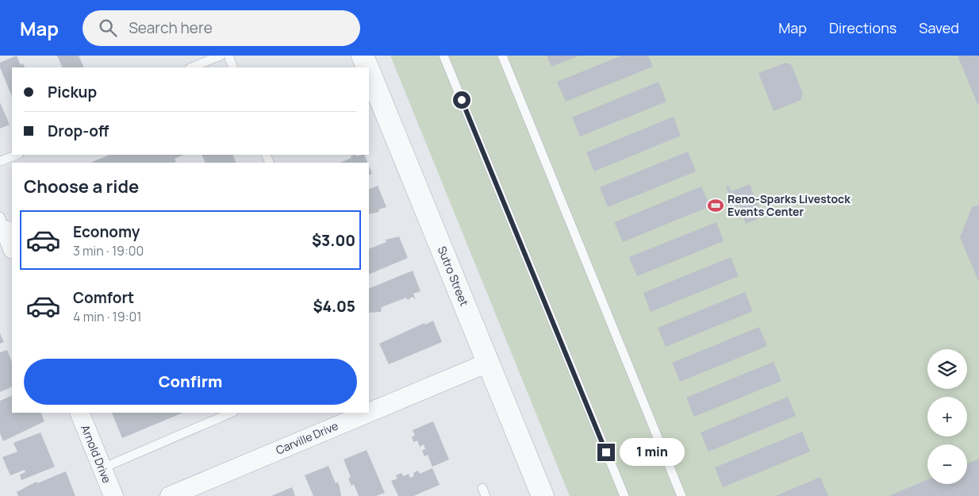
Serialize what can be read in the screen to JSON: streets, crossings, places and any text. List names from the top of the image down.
{
  "streets": {
    "street": ["Sutro Street", "Carville Drive", "Arnold Drive"]
  },
  "crossings": [
    ["Sutro Street", "Carville Drive"]
  ],
  "places": {
    "sports": ["Reno-Sparks Livestock Events Center"]
  },
  "page": {
    "header": "Map",
    "search": "Search here",
    "nav": ["Map", "Directions", "Saved"],
    "banner": ["Pickup", "Drop-off"],
    "heading": "Choose a ride",
    "list": [
      {
        "name": "Economy",
        "note": "3 min · 19:00",
        "value": "$3.00"
      },
      {
        "name": "Comfort",
        "note": "4 min · 19:01",
        "value": "$4.05"
      }
    ],
    "map_buttons": ["+", "−"],
    "buttons": "Confirm",
    "bubble": "1 min"
  }
}
